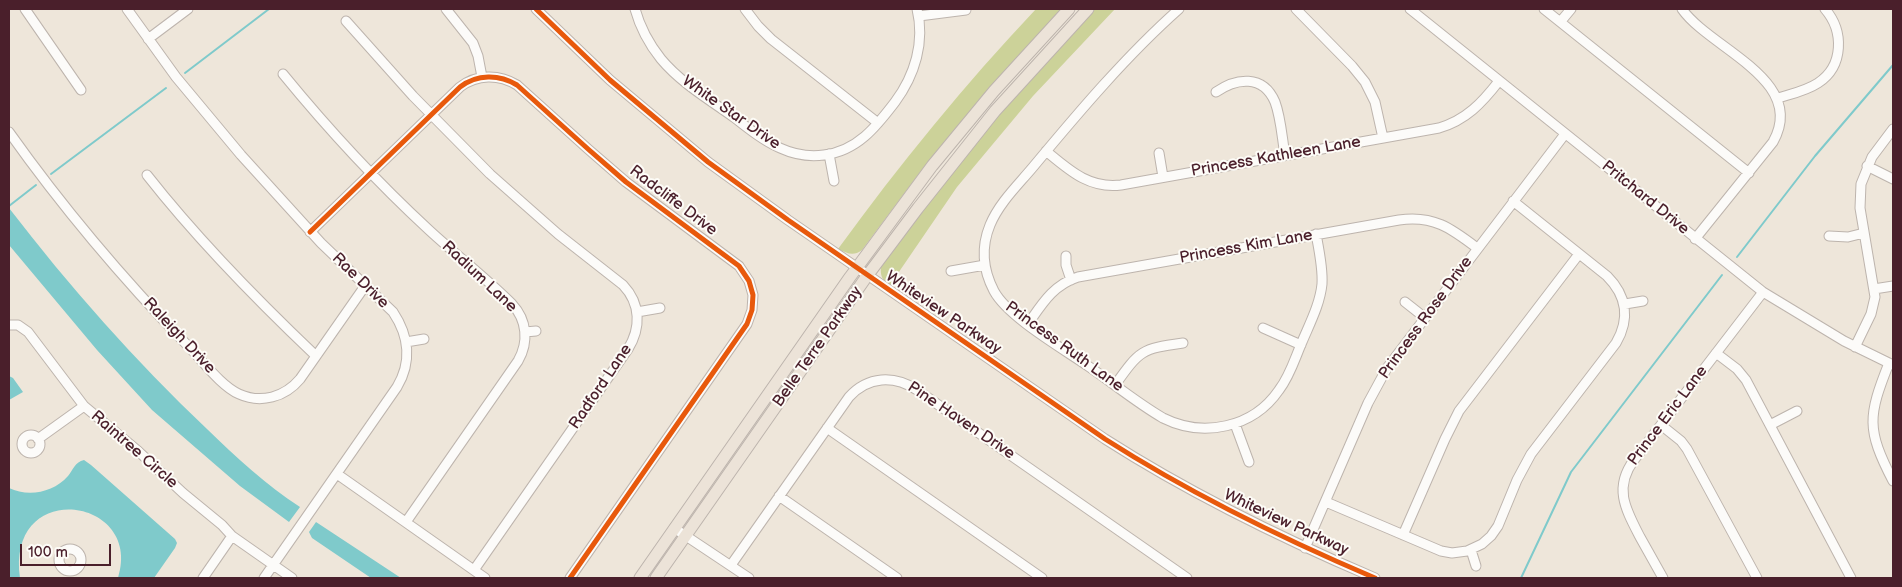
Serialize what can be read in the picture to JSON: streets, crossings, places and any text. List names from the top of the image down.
{
  "streets": {
    "main road": ["Belle Terre Parkway"],
    "street": [
      "White Star Drive",
      "Princess Kathleen Lane",
      "Pritchard Drive",
      "Radcliffe Drive",
      "Princess Kim Lane",
      "Radium Lane",
      "Rae Drive",
      "Whiteview Parkway",
      "Princess Rose Drive",
      "Raleigh Drive",
      "Princess Ruth Lane",
      "Radford Lane",
      "Prince Eric Lane",
      "Pine Haven Drive",
      "Raintree Circle"
    ]
  },
  "crossings": [
    ["Princess Kathleen Lane", "Pritchard Drive"],
    ["Princess Kathleen Lane", "Princess Ruth Lane"],
    ["Pritchard Drive", "Princess Rose Drive"],
    ["Pritchard Drive", "Prince Eric Lane"],
    ["Princess Kim Lane", "Princess Rose Drive"],
    ["Princess Kim Lane", "Princess Ruth Lane"],
    ["Rae Drive", "Raleigh Drive"],
    ["Rae Drive", "Raintree Circle"],
    ["Whiteview Parkway", "Princess Rose Drive"],
    ["Whiteview Parkway", "Belle Terre Parkway"]
  ],
  "scale_bar": "100 m"
}
